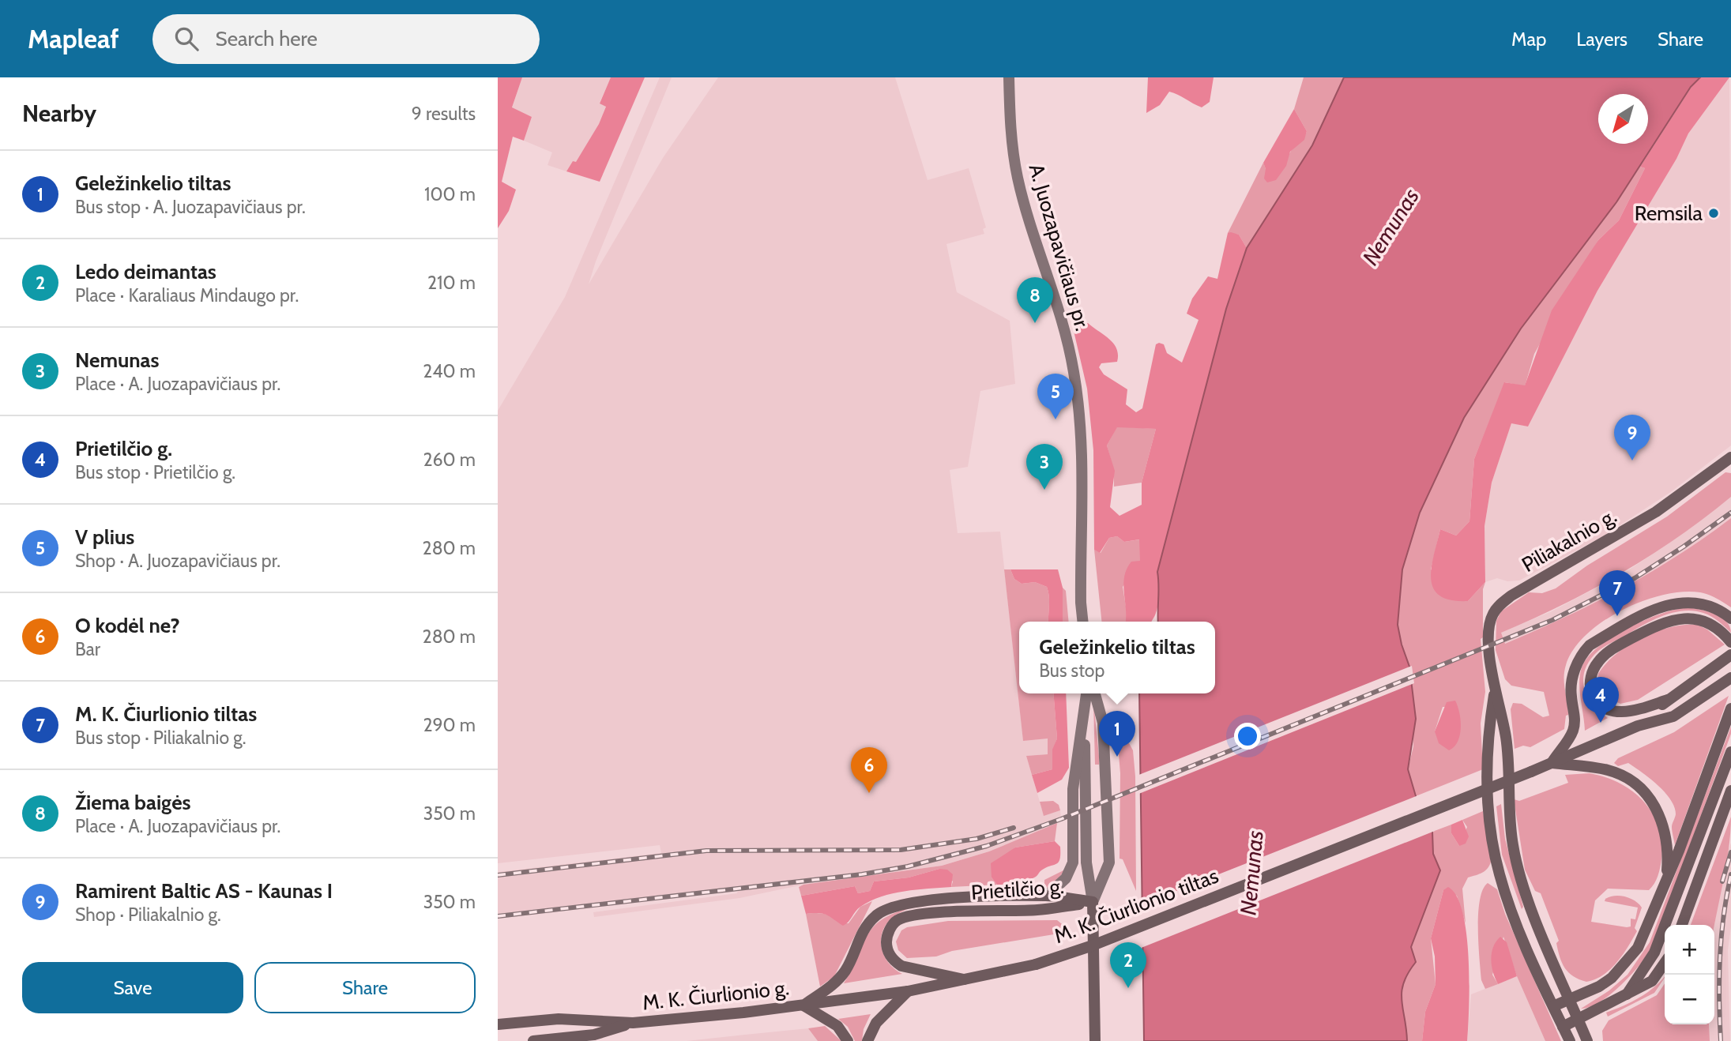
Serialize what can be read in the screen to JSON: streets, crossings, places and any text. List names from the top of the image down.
{
  "streets": {
    "main road": [
      "A. Juozapavičiaus pr.",
      "Piliakalnio g.",
      "Prietilčio g.",
      "M. K. Čiurlionio tiltas",
      "M. K. Čiurlionio g."
    ]
  },
  "crossings": [
    ["Prietilčio g.", "M. K. Čiurlionio tiltas"],
    ["Prietilčio g.", "M. K. Čiurlionio g."]
  ],
  "water": ["Nemunas"],
  "places": ["Remsila"],
  "north": "bottom left",
  "page": {
    "header": "Mapleaf",
    "search": "Search here",
    "nav": ["Map", "Layers", "Share"],
    "heading": ["Nearby", "9 results"],
    "list": [
      {
        "mark": "1",
        "name": "Geležinkelio tiltas",
        "note": "Bus stop · A. Juozapavičiaus pr.",
        "value": "100 m"
      },
      {
        "mark": "2",
        "name": "Ledo deimantas",
        "note": "Place · Karaliaus Mindaugo pr.",
        "value": "210 m"
      },
      {
        "mark": "3",
        "name": "Nemunas",
        "note": "Place · A. Juozapavičiaus pr.",
        "value": "240 m"
      },
      {
        "mark": "4",
        "name": "Prietilčio g.",
        "note": "Bus stop · Prietilčio g.",
        "value": "260 m"
      },
      {
        "mark": "5",
        "name": "V plius",
        "note": "Shop · A. Juozapavičiaus pr.",
        "value": "280 m"
      },
      {
        "mark": "6",
        "name": "O kodėl ne?",
        "note": "Bar",
        "value": "280 m"
      },
      {
        "mark": "7",
        "name": "M. K. Čiurlionio tiltas",
        "note": "Bus stop · Piliakalnio g.",
        "value": "290 m"
      },
      {
        "mark": "8",
        "name": "Žiema baigės",
        "note": "Place · A. Juozapavičiaus pr.",
        "value": "350 m"
      },
      {
        "mark": "9",
        "name": "Ramirent Baltic AS - Kaunas I",
        "note": "Shop · Piliakalnio g.",
        "value": "350 m"
      }
    ],
    "pins": [
      "8",
      "5",
      "9",
      "3",
      "7",
      "4",
      "1",
      "6",
      "2"
    ],
    "popup": ["Geležinkelio tiltas", "Bus stop"],
    "map_buttons": ["+", "−"],
    "buttons": ["Save", "Share"]
  }
}
